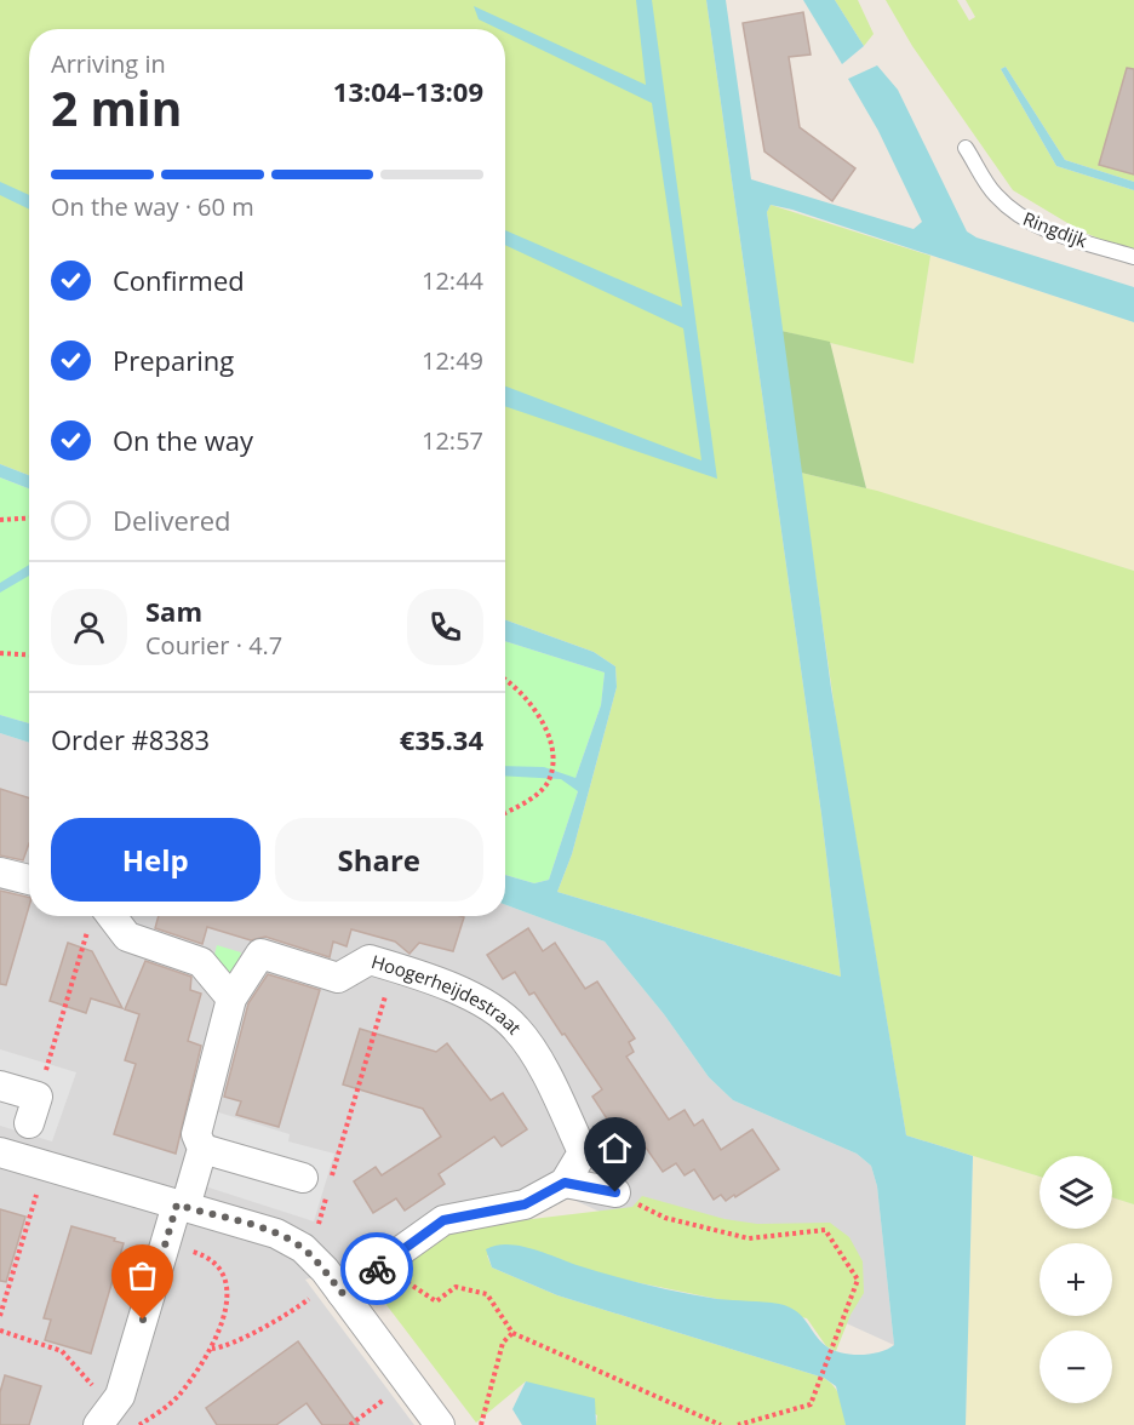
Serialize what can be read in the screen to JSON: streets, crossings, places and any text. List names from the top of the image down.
{
  "streets": {
    "street": ["Hoogerheijdestraat"],
    "lane": ["Ringdijk"]
  },
  "page": {
    "heading": ["2 min", "Arriving in", "13:04–13:09"],
    "panel": [
      "Sam",
      "Courier · 4.7",
      "Order #8383",
      "€35.34"
    ],
    "bar": "On the way · 60 m",
    "list": [
      ["Confirmed", "12:44"],
      ["Preparing", "12:49"],
      ["On the way", "12:57"],
      "Delivered"
    ],
    "buttons": ["Help", "Share"],
    "map_buttons": ["+", "−"]
  }
}
